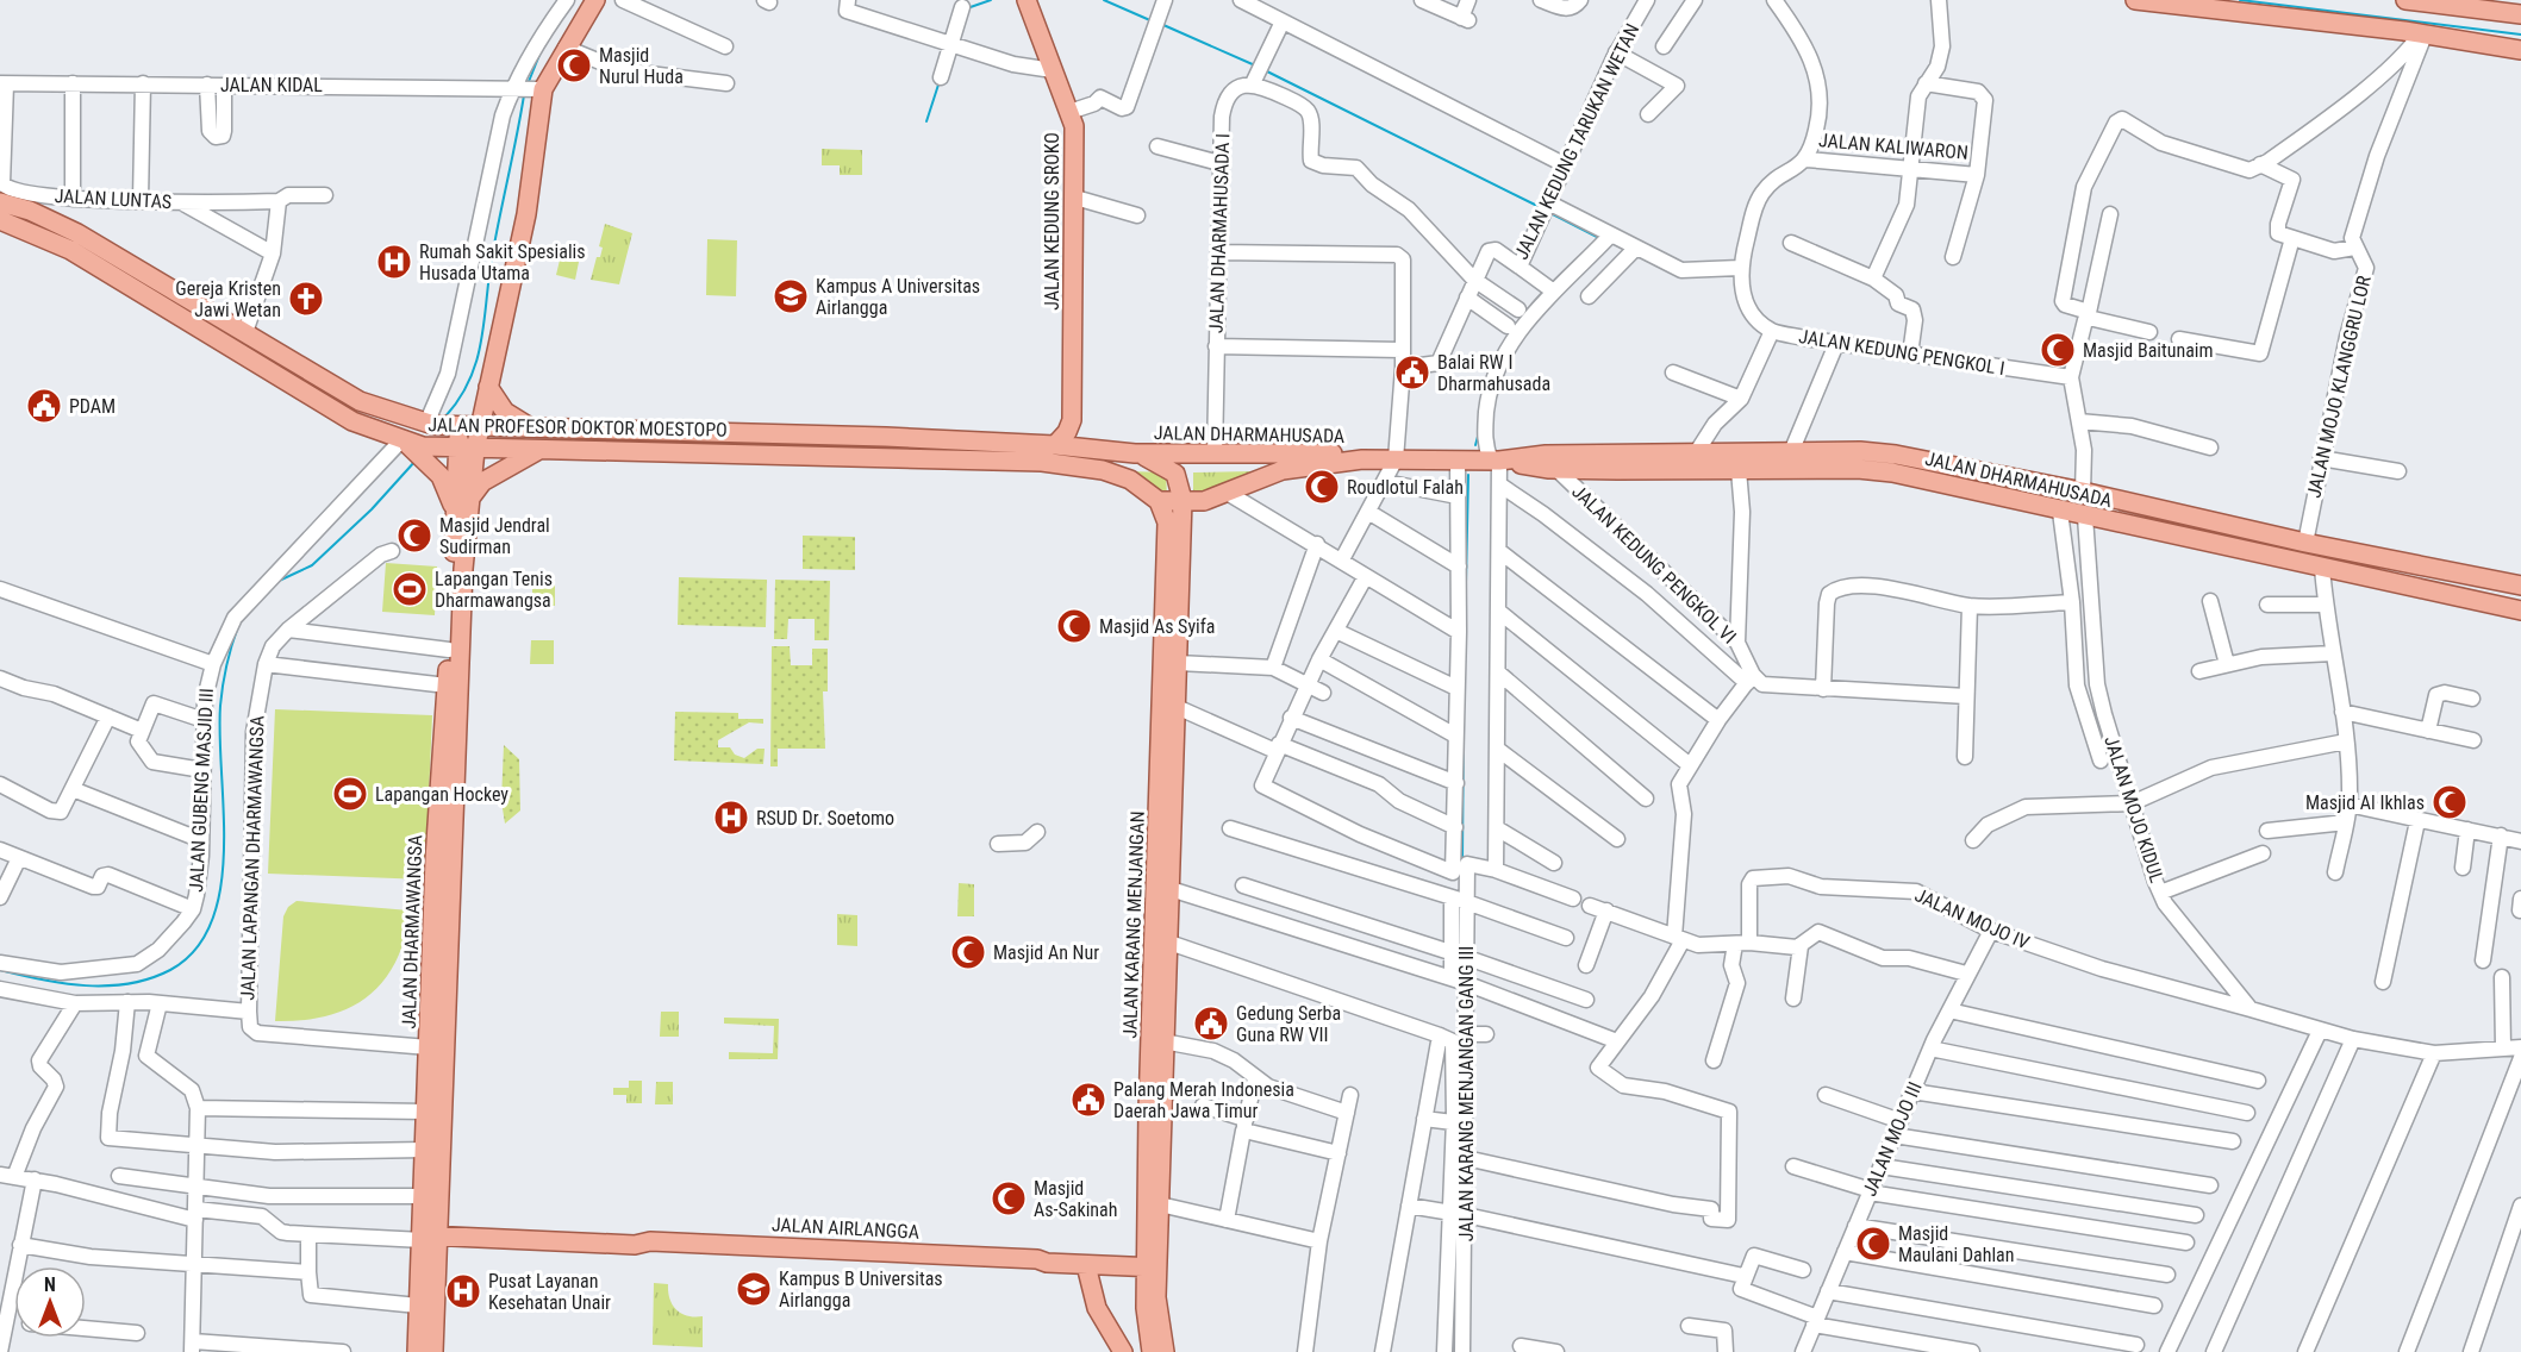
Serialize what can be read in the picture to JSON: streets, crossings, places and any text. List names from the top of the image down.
{
  "streets": {
    "main road": [
      "JALAN KEDUNG SROKO",
      "JALAN PROFESOR DOKTOR MOESTOPO",
      "JALAN DHARMAHUSADA",
      "JALAN KARANG MENJANGAN",
      "JALAN DHARMAWANGSA",
      "JALAN AIRLANGGA"
    ],
    "street": [
      "JALAN KIDAL",
      "JALAN KEDUNG TARUKAN WETAN",
      "JALAN KALIWARON",
      "JALAN LUNTAS",
      "JALAN DHARMAHUSADA I",
      "JALAN KEDUNG PENGKOL I",
      "JALAN MOJO KLANGGRU LOR",
      "JALAN KEDUNG PENGKOL VI",
      "JALAN GUBENG MASJID III",
      "JALAN MOJO KIDUL",
      "JALAN LAPANGAN DHARMAWANGSA",
      "JALAN MOJO IV",
      "JALAN KARANG MENJANGAN GANG III",
      "JALAN MOJO III"
    ]
  },
  "crossings": [
    ["JALAN KIDAL", "JALAN LUNTAS"],
    ["JALAN KIDAL", "JALAN DHARMAWANGSA"],
    ["JALAN KALIWARON", "JALAN KEDUNG PENGKOL I"],
    ["JALAN KEDUNG SROKO", "JALAN PROFESOR DOKTOR MOESTOPO"],
    ["JALAN DHARMAHUSADA I", "JALAN DHARMAHUSADA"],
    ["JALAN MOJO KLANGGRU LOR", "JALAN DHARMAHUSADA"],
    ["JALAN PROFESOR DOKTOR MOESTOPO", "JALAN DHARMAHUSADA"],
    ["JALAN PROFESOR DOKTOR MOESTOPO", "JALAN GUBENG MASJID III"],
    ["JALAN PROFESOR DOKTOR MOESTOPO", "JALAN KARANG MENJANGAN"],
    ["JALAN PROFESOR DOKTOR MOESTOPO", "JALAN DHARMAWANGSA"],
    ["JALAN DHARMAHUSADA", "JALAN KEDUNG PENGKOL VI"],
    ["JALAN DHARMAHUSADA", "JALAN MOJO KIDUL"],
    ["JALAN GUBENG MASJID III", "JALAN DHARMAWANGSA"],
    ["JALAN MOJO KIDUL", "JALAN MOJO IV"],
    ["JALAN MOJO IV", "JALAN MOJO III"],
    ["JALAN KARANG MENJANGAN", "JALAN AIRLANGGA"],
    ["JALAN DHARMAWANGSA", "JALAN AIRLANGGA"]
  ],
  "places": {
    "mosque": [
      "Masjid Nurul Huda",
      "Masjid Baitunaim",
      "Roudlotul Falah",
      "Masjid Jendral Sudirman",
      "Masjid As Syifa",
      "Masjid Al Ikhlas",
      "Masjid An Nur",
      "Masjid As-Sakinah",
      "Masjid Maulani Dahlan"
    ],
    "hospital": ["Rumah Sakit Spesialis Husada Utama", "RSUD Dr. Soetomo", "Pusat Layanan Kesehatan Unair"],
    "school or university": ["Kampus A Universitas Airlangga", "Kampus B Universitas Airlangga"],
    "church": ["Gereja Kristen Jawi Wetan"],
    "public building": [
      "Balai RW I Dharmahusada",
      "PDAM",
      "Gedung Serba Guna RW VII",
      "Palang Merah Indonesia Daerah Jawa Timur"
    ],
    "sports": ["Lapangan Tenis Dharmawangsa", "Lapangan Hockey"]
  },
  "north": "top"
}
